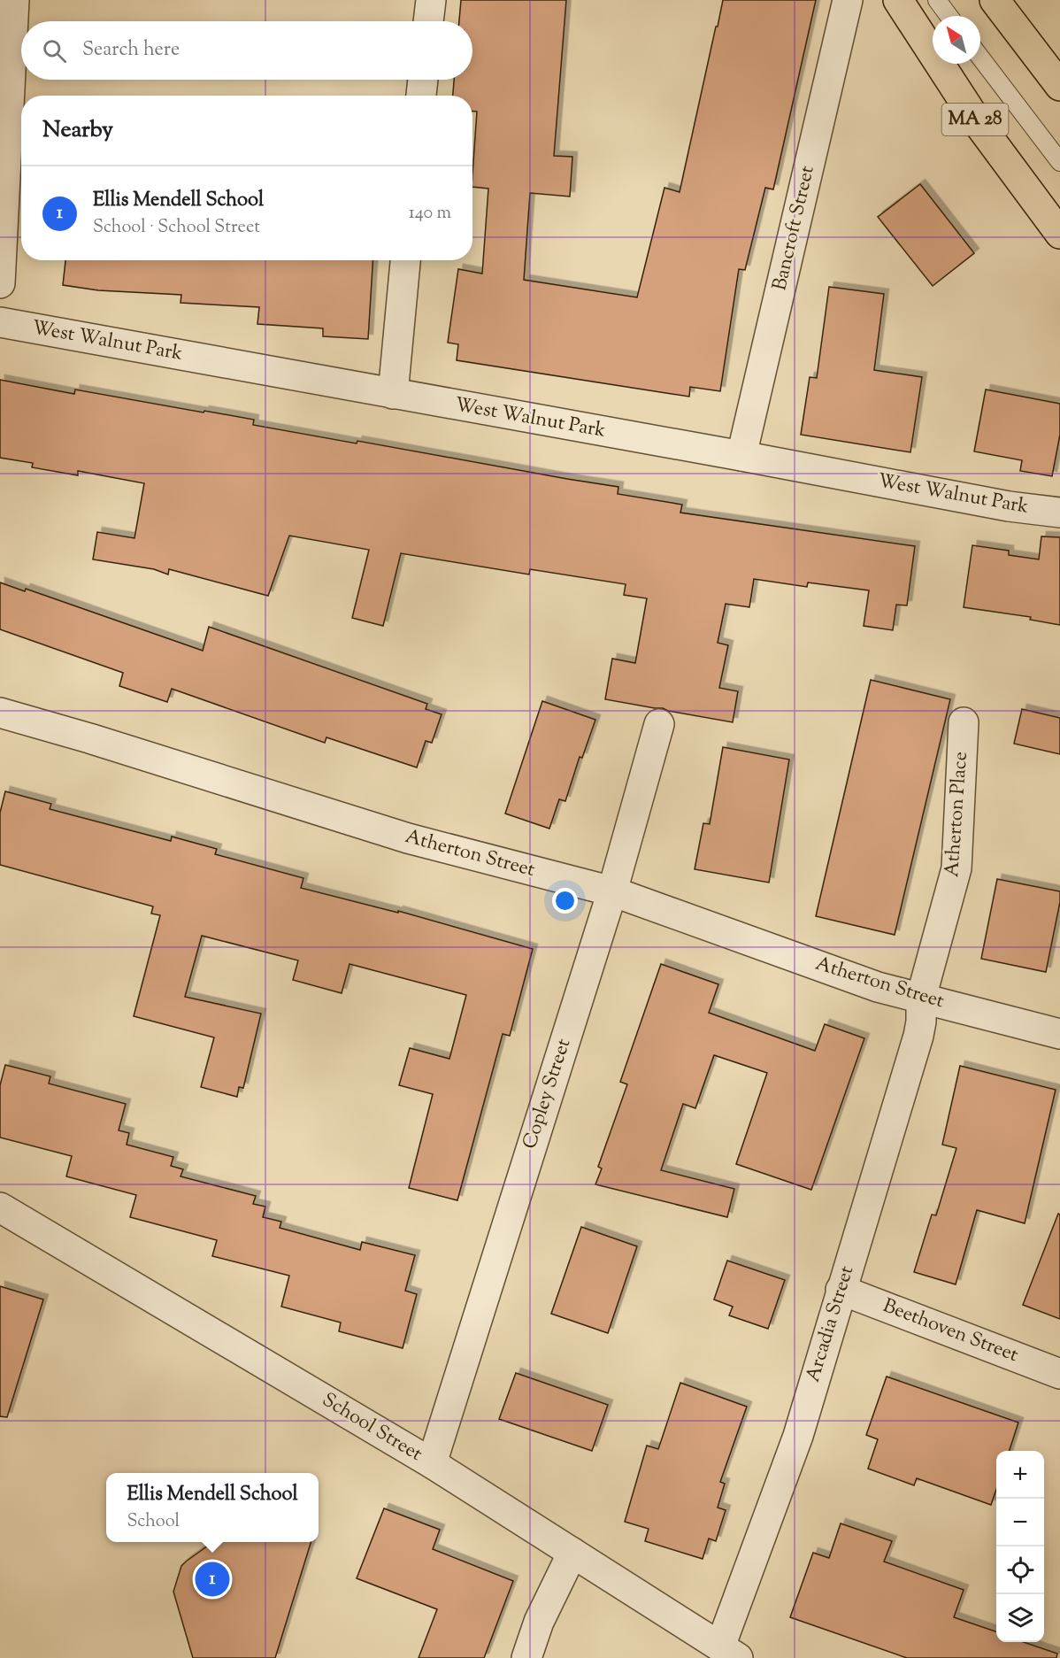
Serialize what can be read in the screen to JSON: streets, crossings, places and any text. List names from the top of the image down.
{
  "streets": {
    "main road": ["MA 28"],
    "street": [
      "Bancroft Street",
      "West Walnut Park",
      "Atherton Place",
      "Atherton Street",
      "Copley Street",
      "Arcadia Street",
      "Beethoven Street",
      "School Street"
    ]
  },
  "crossings": [
    ["Bancroft Street", "West Walnut Park"],
    ["Atherton Place", "Atherton Street"],
    ["Atherton Place", "Arcadia Street"],
    ["Atherton Street", "Copley Street"],
    ["Atherton Street", "Arcadia Street"],
    ["Copley Street", "School Street"],
    ["Arcadia Street", "Beethoven Street"],
    ["Arcadia Street", "School Street"]
  ],
  "north": "top left",
  "page": {
    "search": "Search here",
    "heading": "Nearby",
    "list": [
      {
        "mark": "1",
        "name": "Ellis Mendell School",
        "note": "School · School Street",
        "value": "140 m"
      }
    ],
    "map_buttons": ["+", "−"],
    "popup": ["Ellis Mendell School", "School"],
    "pins": "1"
  }
}
